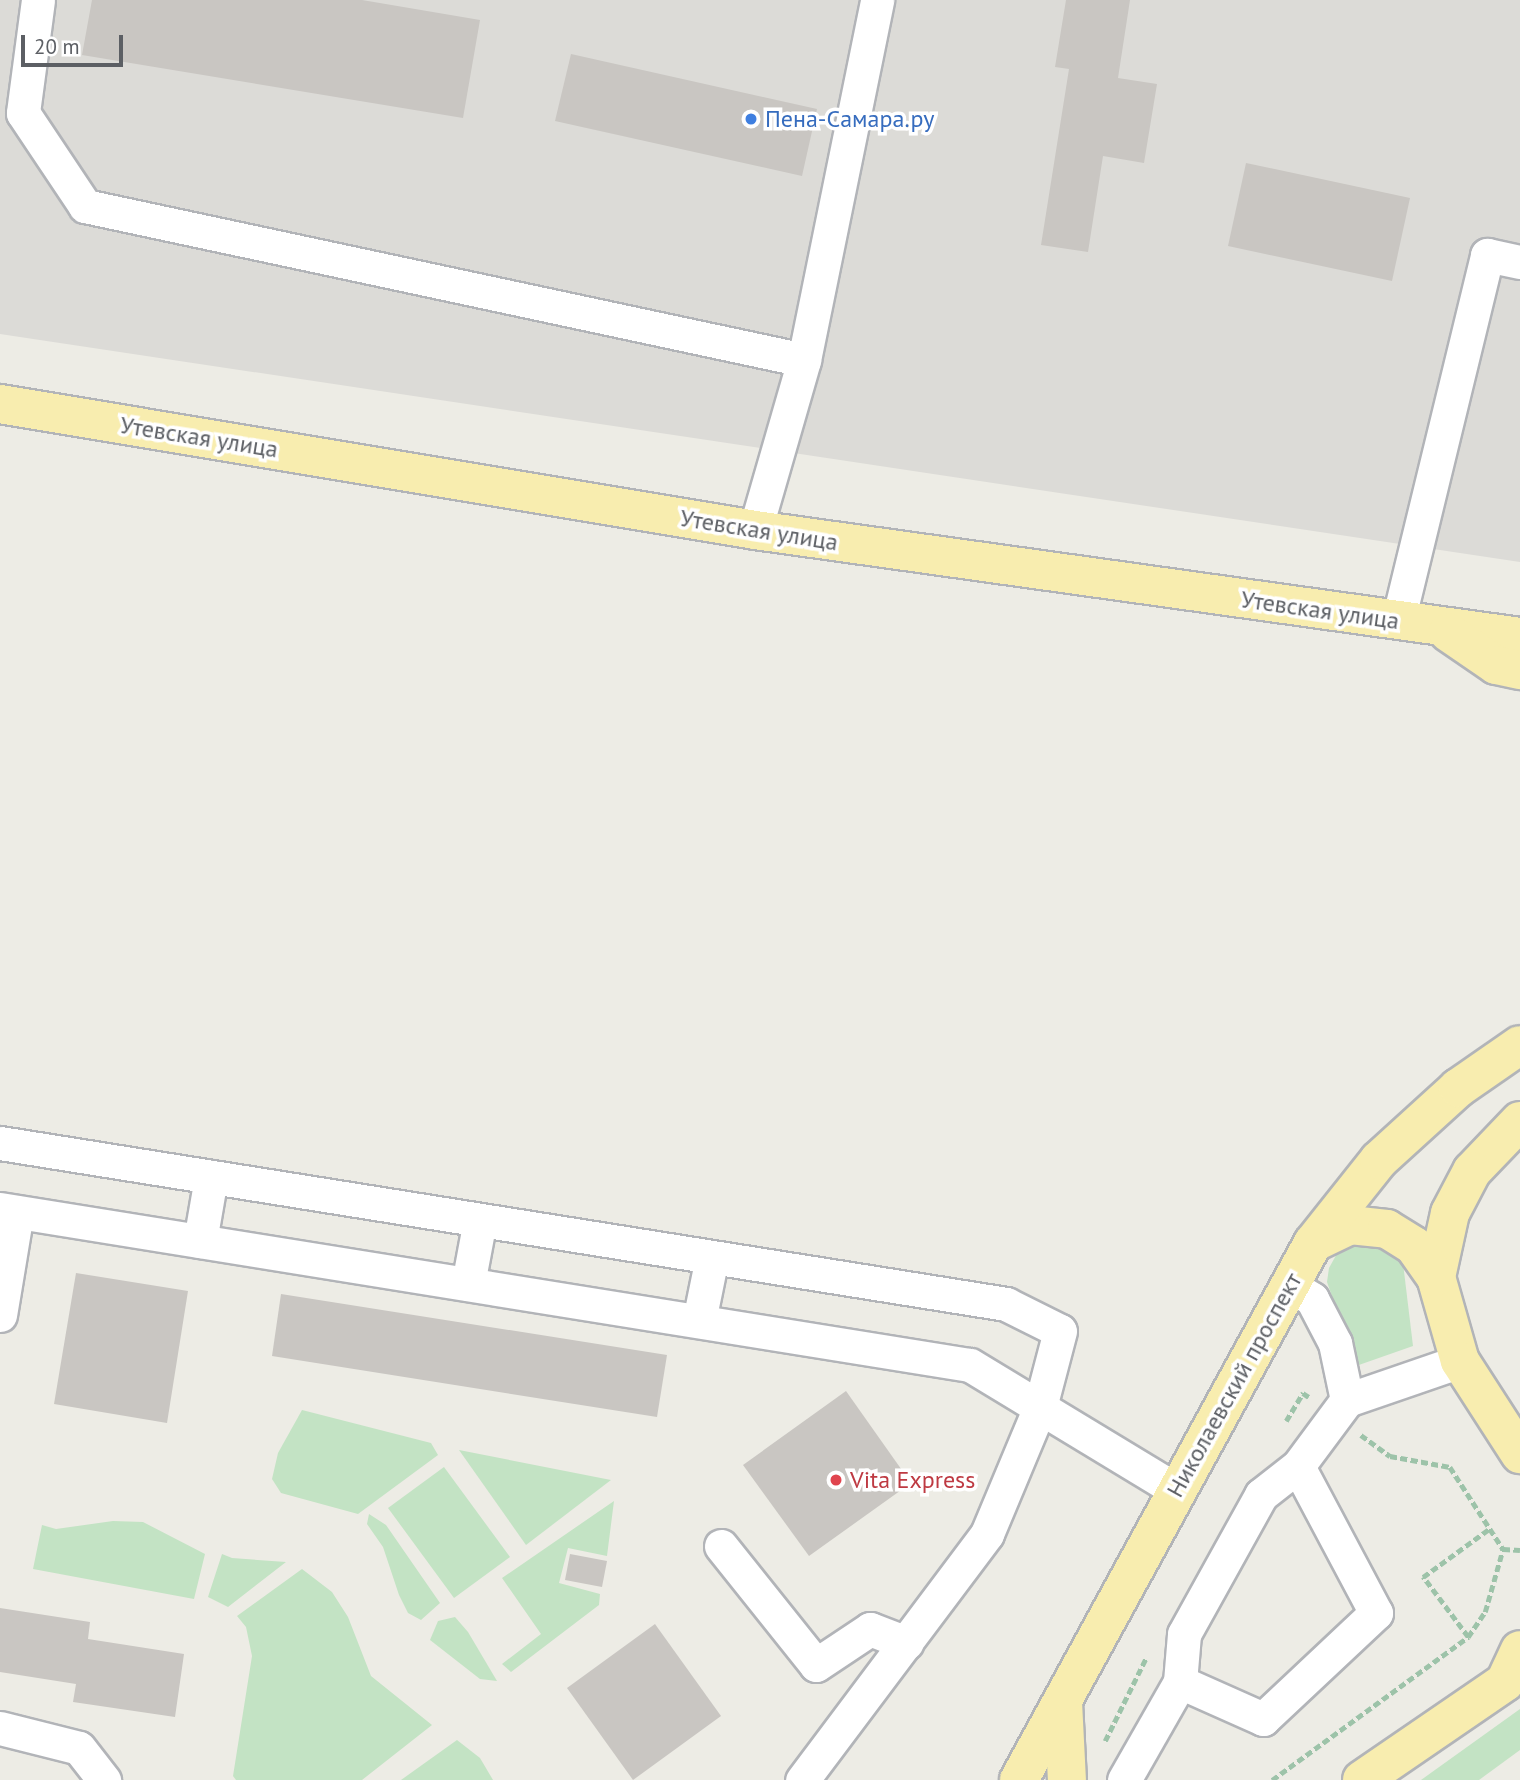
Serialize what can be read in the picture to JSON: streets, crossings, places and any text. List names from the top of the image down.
{
  "streets": {
    "main road": ["Утевская улица", "Николаевский проспект"]
  },
  "places": ["Пена-Самара.ру", "Vita Express"],
  "scale_bar": "20 m"
}
